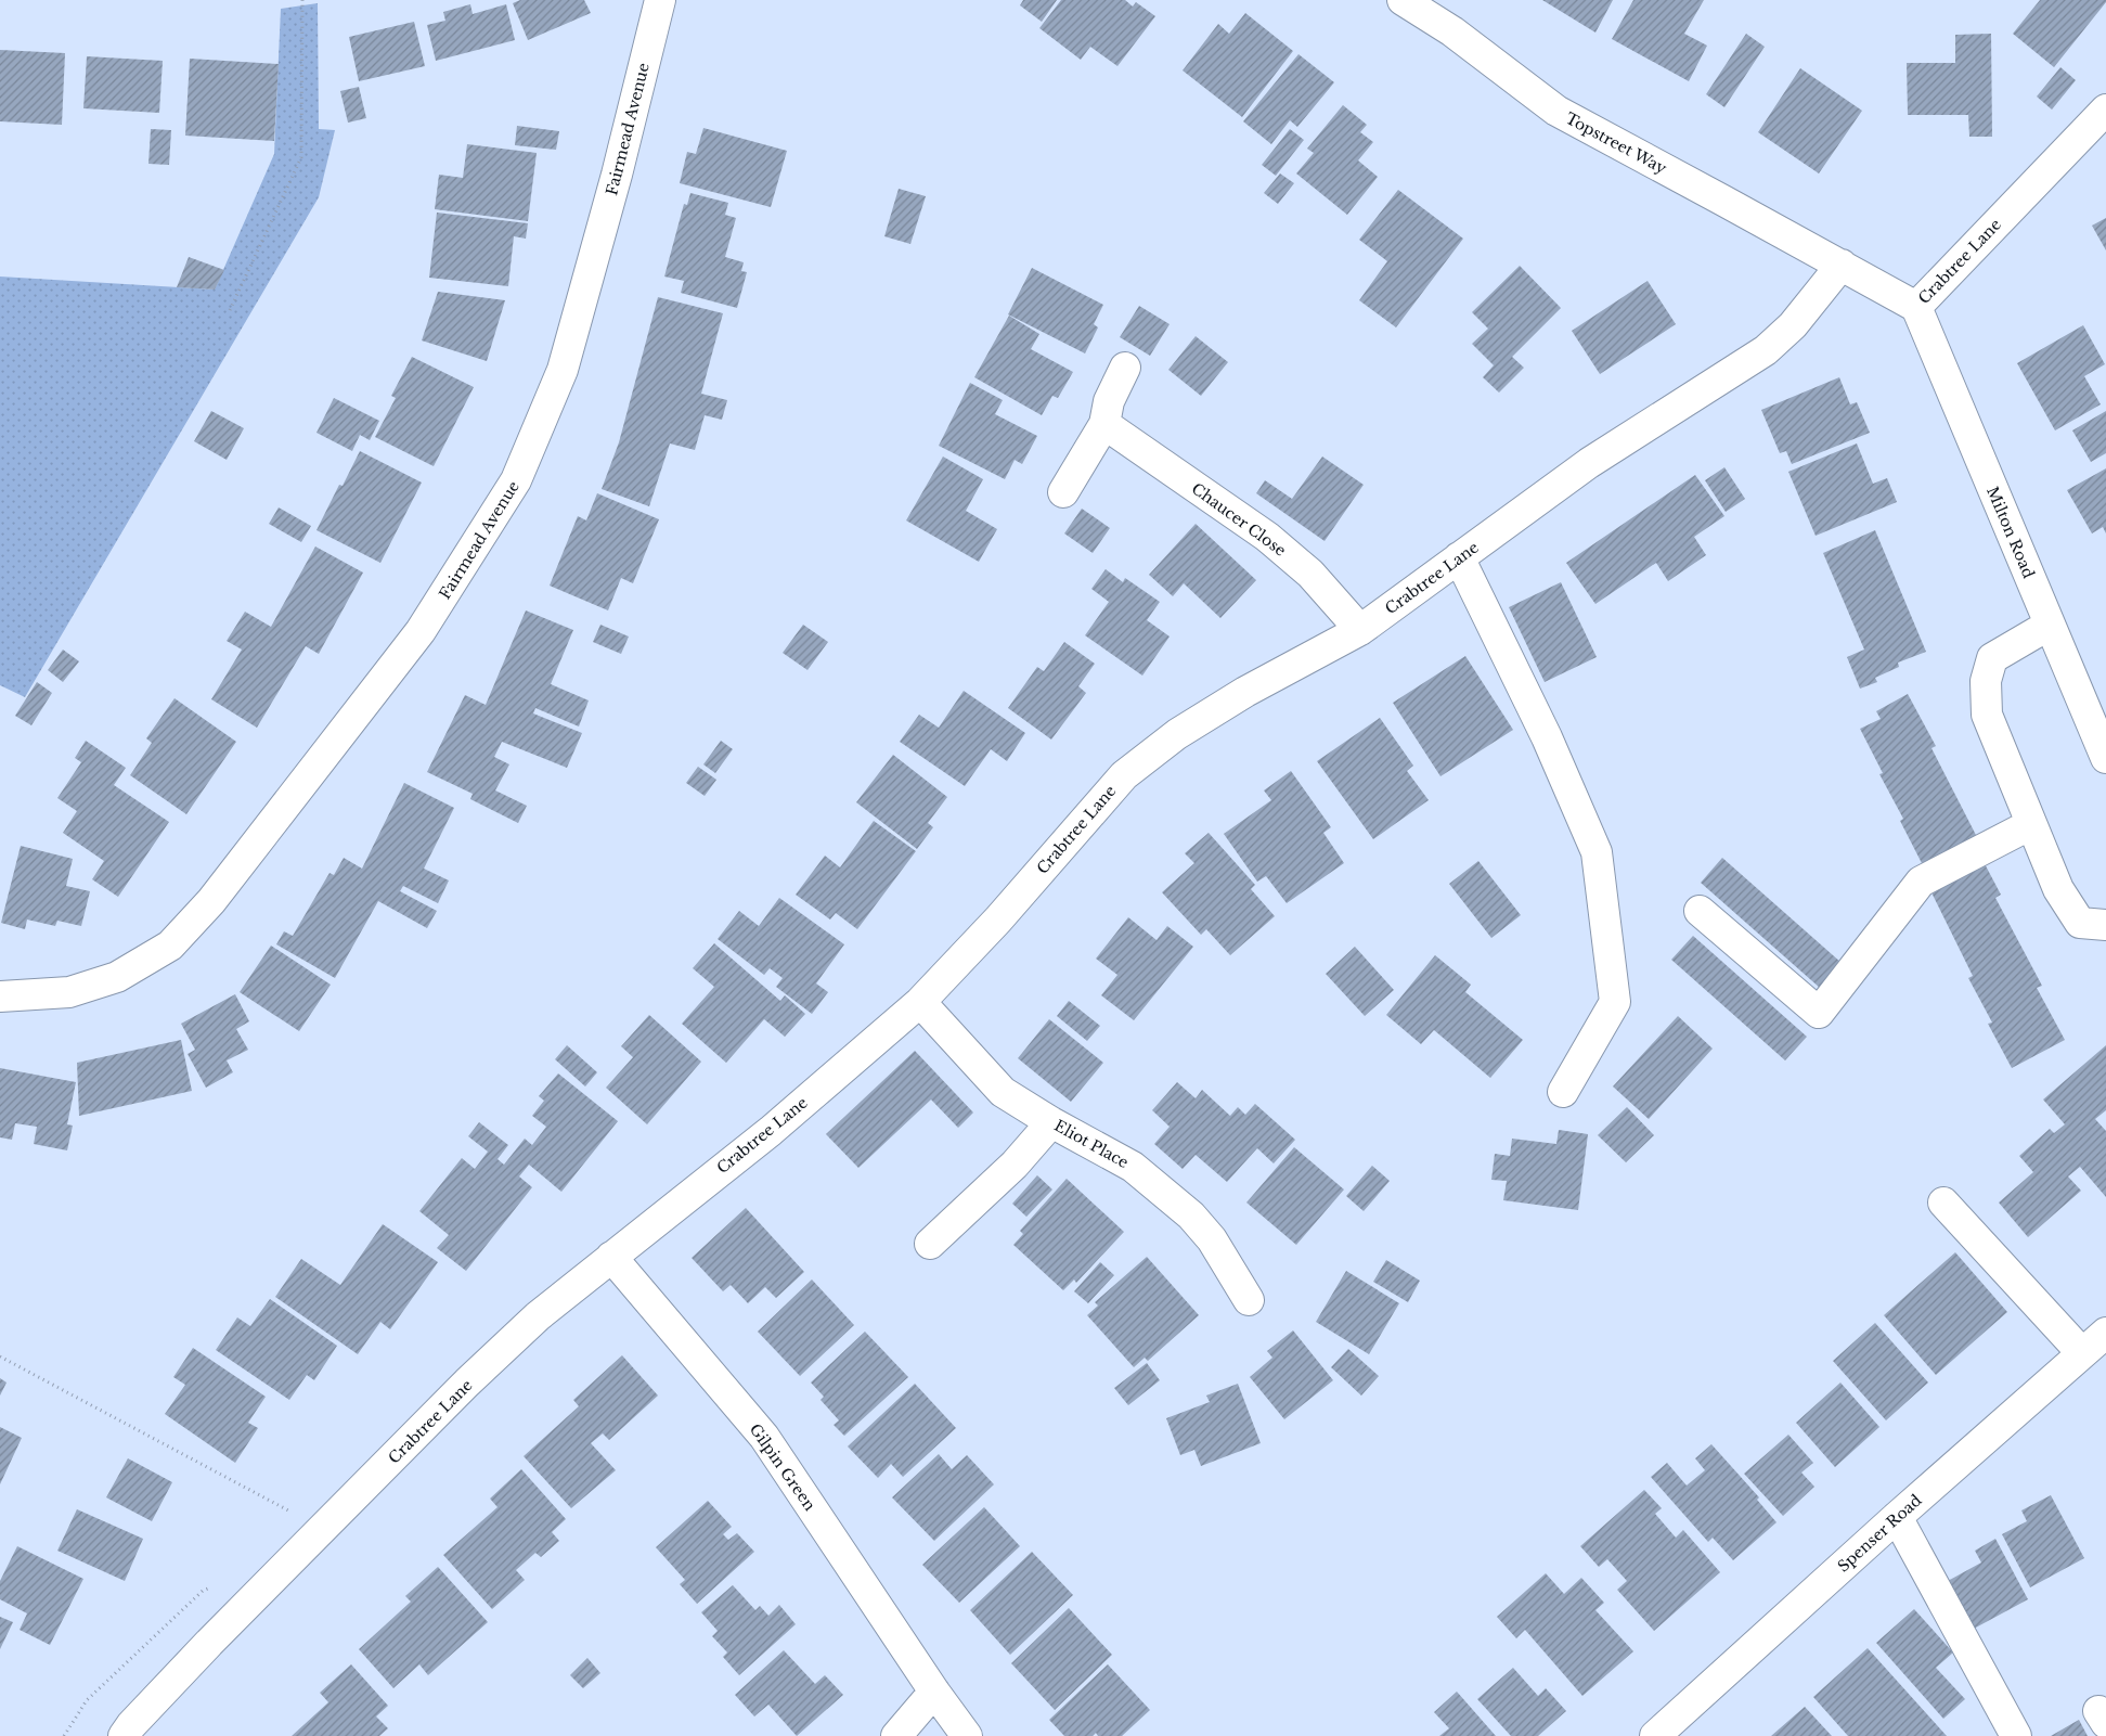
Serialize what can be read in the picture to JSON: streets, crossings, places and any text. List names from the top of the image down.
{
  "streets": {
    "street": [
      "Fairmead Avenue",
      "Topstreet Way",
      "Crabtree Lane",
      "Chaucer Close",
      "Milton Road",
      "Eliot Place",
      "Gilpin Green",
      "Spenser Road"
    ]
  },
  "crossings": [
    ["Topstreet Way", "Crabtree Lane"],
    ["Crabtree Lane", "Chaucer Close"],
    ["Crabtree Lane", "Milton Road"],
    ["Crabtree Lane", "Eliot Place"],
    ["Crabtree Lane", "Gilpin Green"]
  ]
}
